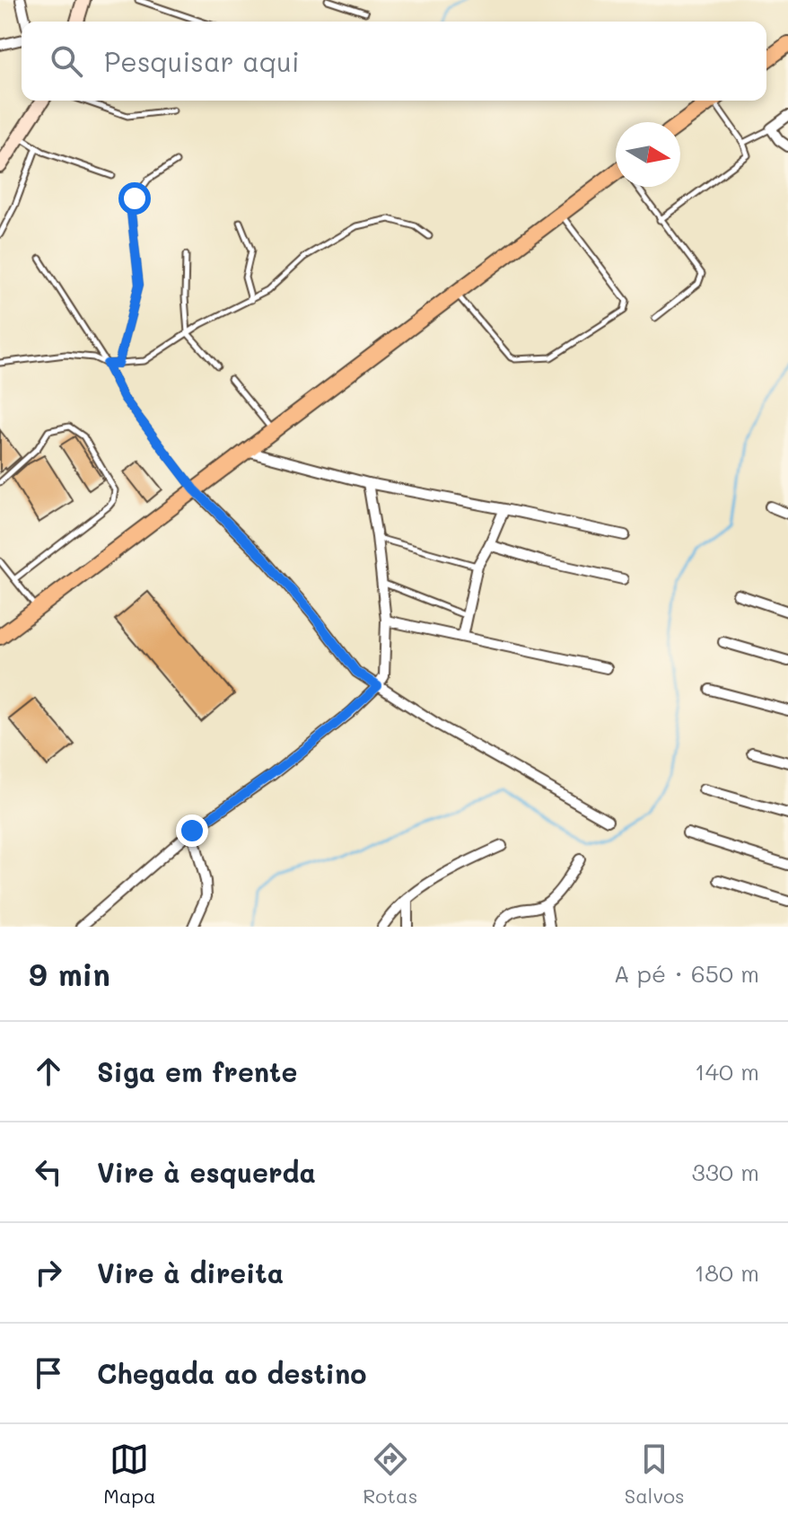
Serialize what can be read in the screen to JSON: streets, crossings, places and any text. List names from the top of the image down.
{
  "north": "right",
  "page": {
    "search": "Pesquisar aqui",
    "heading": ["9 min", "A pé · 650 m"],
    "list": [
      ["Siga em frente", "140 m"],
      ["Vire à esquerda", "330 m"],
      ["Vire à direita", "180 m"],
      "Chegada ao destino"
    ],
    "nav": ["Mapa", "Rotas", "Salvos"]
  }
}
